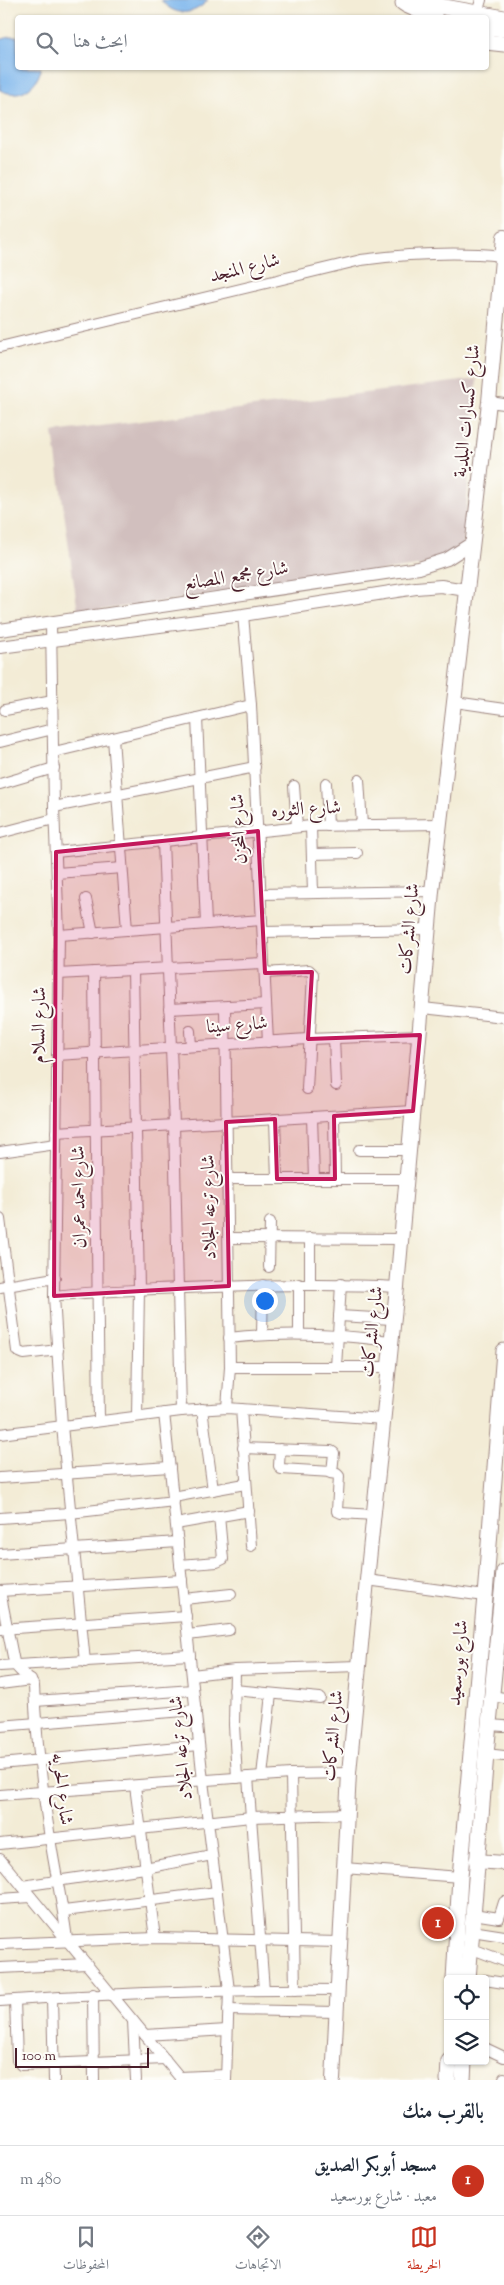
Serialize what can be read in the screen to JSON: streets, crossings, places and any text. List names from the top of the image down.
{
  "streets": {
    "main road": ["شارع كسارات البلدية", "شارع الشركات", "شارع بورسعيد"],
    "street": [
      "شارع المنجد",
      "شارع مجمع المصانع",
      "شارع الثوره",
      "شارع المخزن",
      "شارع السلام",
      "شارع سينا",
      "شارع احمد عمران",
      "شارع ترعه الجلاد",
      "شارع الحريه"
    ]
  },
  "crossings": [
    ["شارع المنجد", "شارع كسارات البلدية"],
    ["شارع كسارات البلدية", "شارع مجمع المصانع"],
    ["شارع كسارات البلدية", "شارع الشركات"],
    ["شارع مجمع المصانع", "شارع المخزن"],
    ["شارع مجمع المصانع", "شارع الشركات"],
    ["شارع مجمع المصانع", "شارع السلام"],
    ["شارع الثوره", "شارع المخزن"],
    ["شارع الثوره", "شارع الشركات"],
    ["شارع الثوره", "شارع السلام"],
    ["شارع المخزن", "شارع سينا"],
    ["شارع الشركات", "شارع سينا"],
    ["شارع السلام", "شارع سينا"],
    ["شارع سينا", "شارع احمد عمران"],
    ["شارع سينا", "شارع ترعه الجلاد"]
  ],
  "scale_bar": "100 m",
  "page": {
    "search": "ابحث هنا",
    "pins": "1",
    "scale": "100 m",
    "heading": "بالقرب منك",
    "list": [
      {
        "mark": "1",
        "name": "مسجد أبوبكر الصديق",
        "note": "معبد · شارع بورسعيد",
        "value": "480 m"
      }
    ],
    "nav": ["الخريطة", "الاتجاهات", "المحفوظات"]
  }
}
